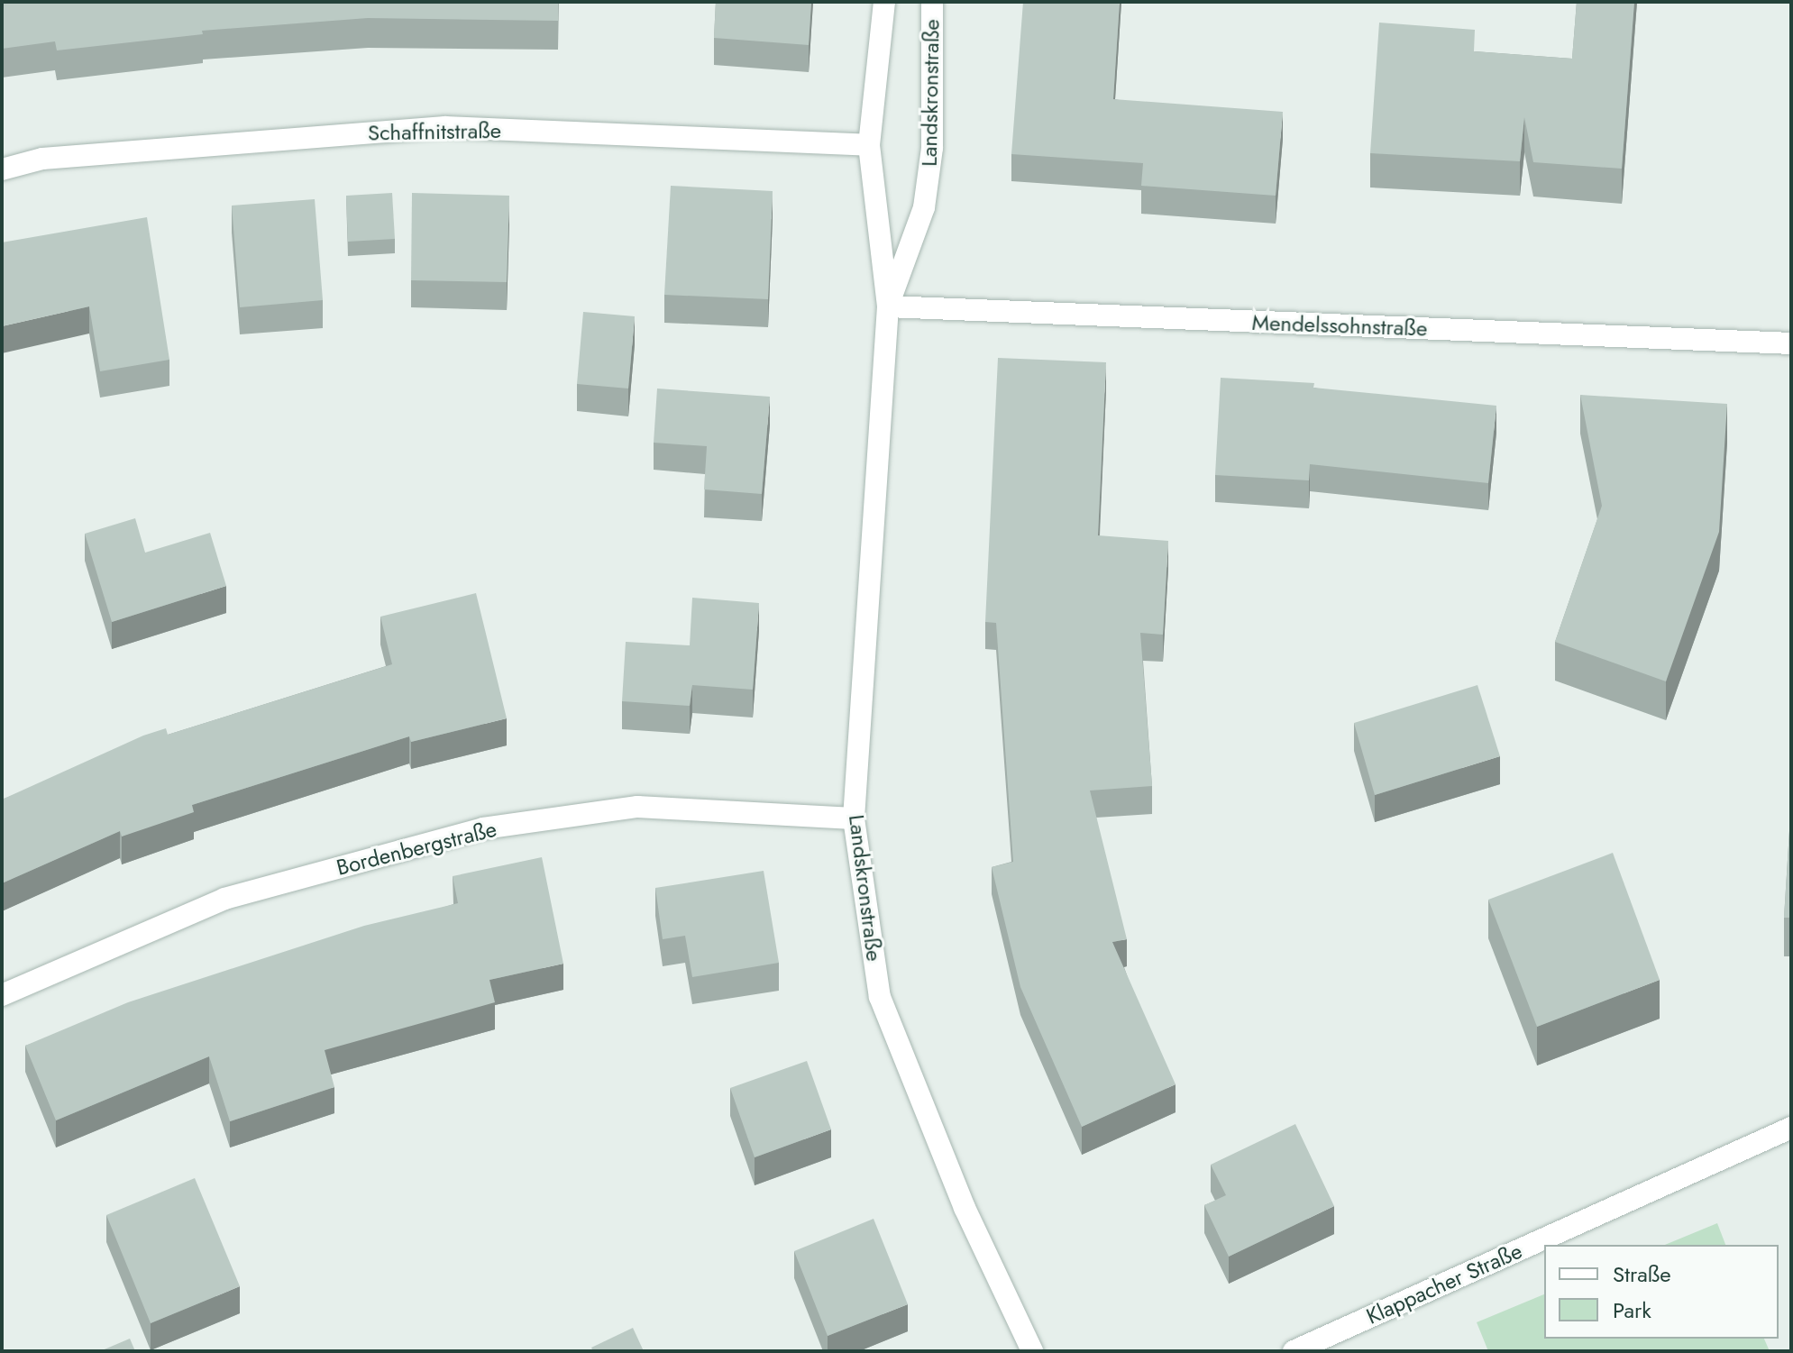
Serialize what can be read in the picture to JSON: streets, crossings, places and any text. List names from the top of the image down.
{
  "streets": {
    "street": [
      "Landskronstraße",
      "Schaffnitstraße",
      "Mendelssohnstraße",
      "Bordenbergstraße",
      "Klappacher Straße"
    ]
  },
  "crossings": [
    ["Landskronstraße", "Schaffnitstraße"],
    ["Landskronstraße", "Mendelssohnstraße"],
    ["Landskronstraße", "Bordenbergstraße"]
  ],
  "legend": ["Straße", "Park"]
}
